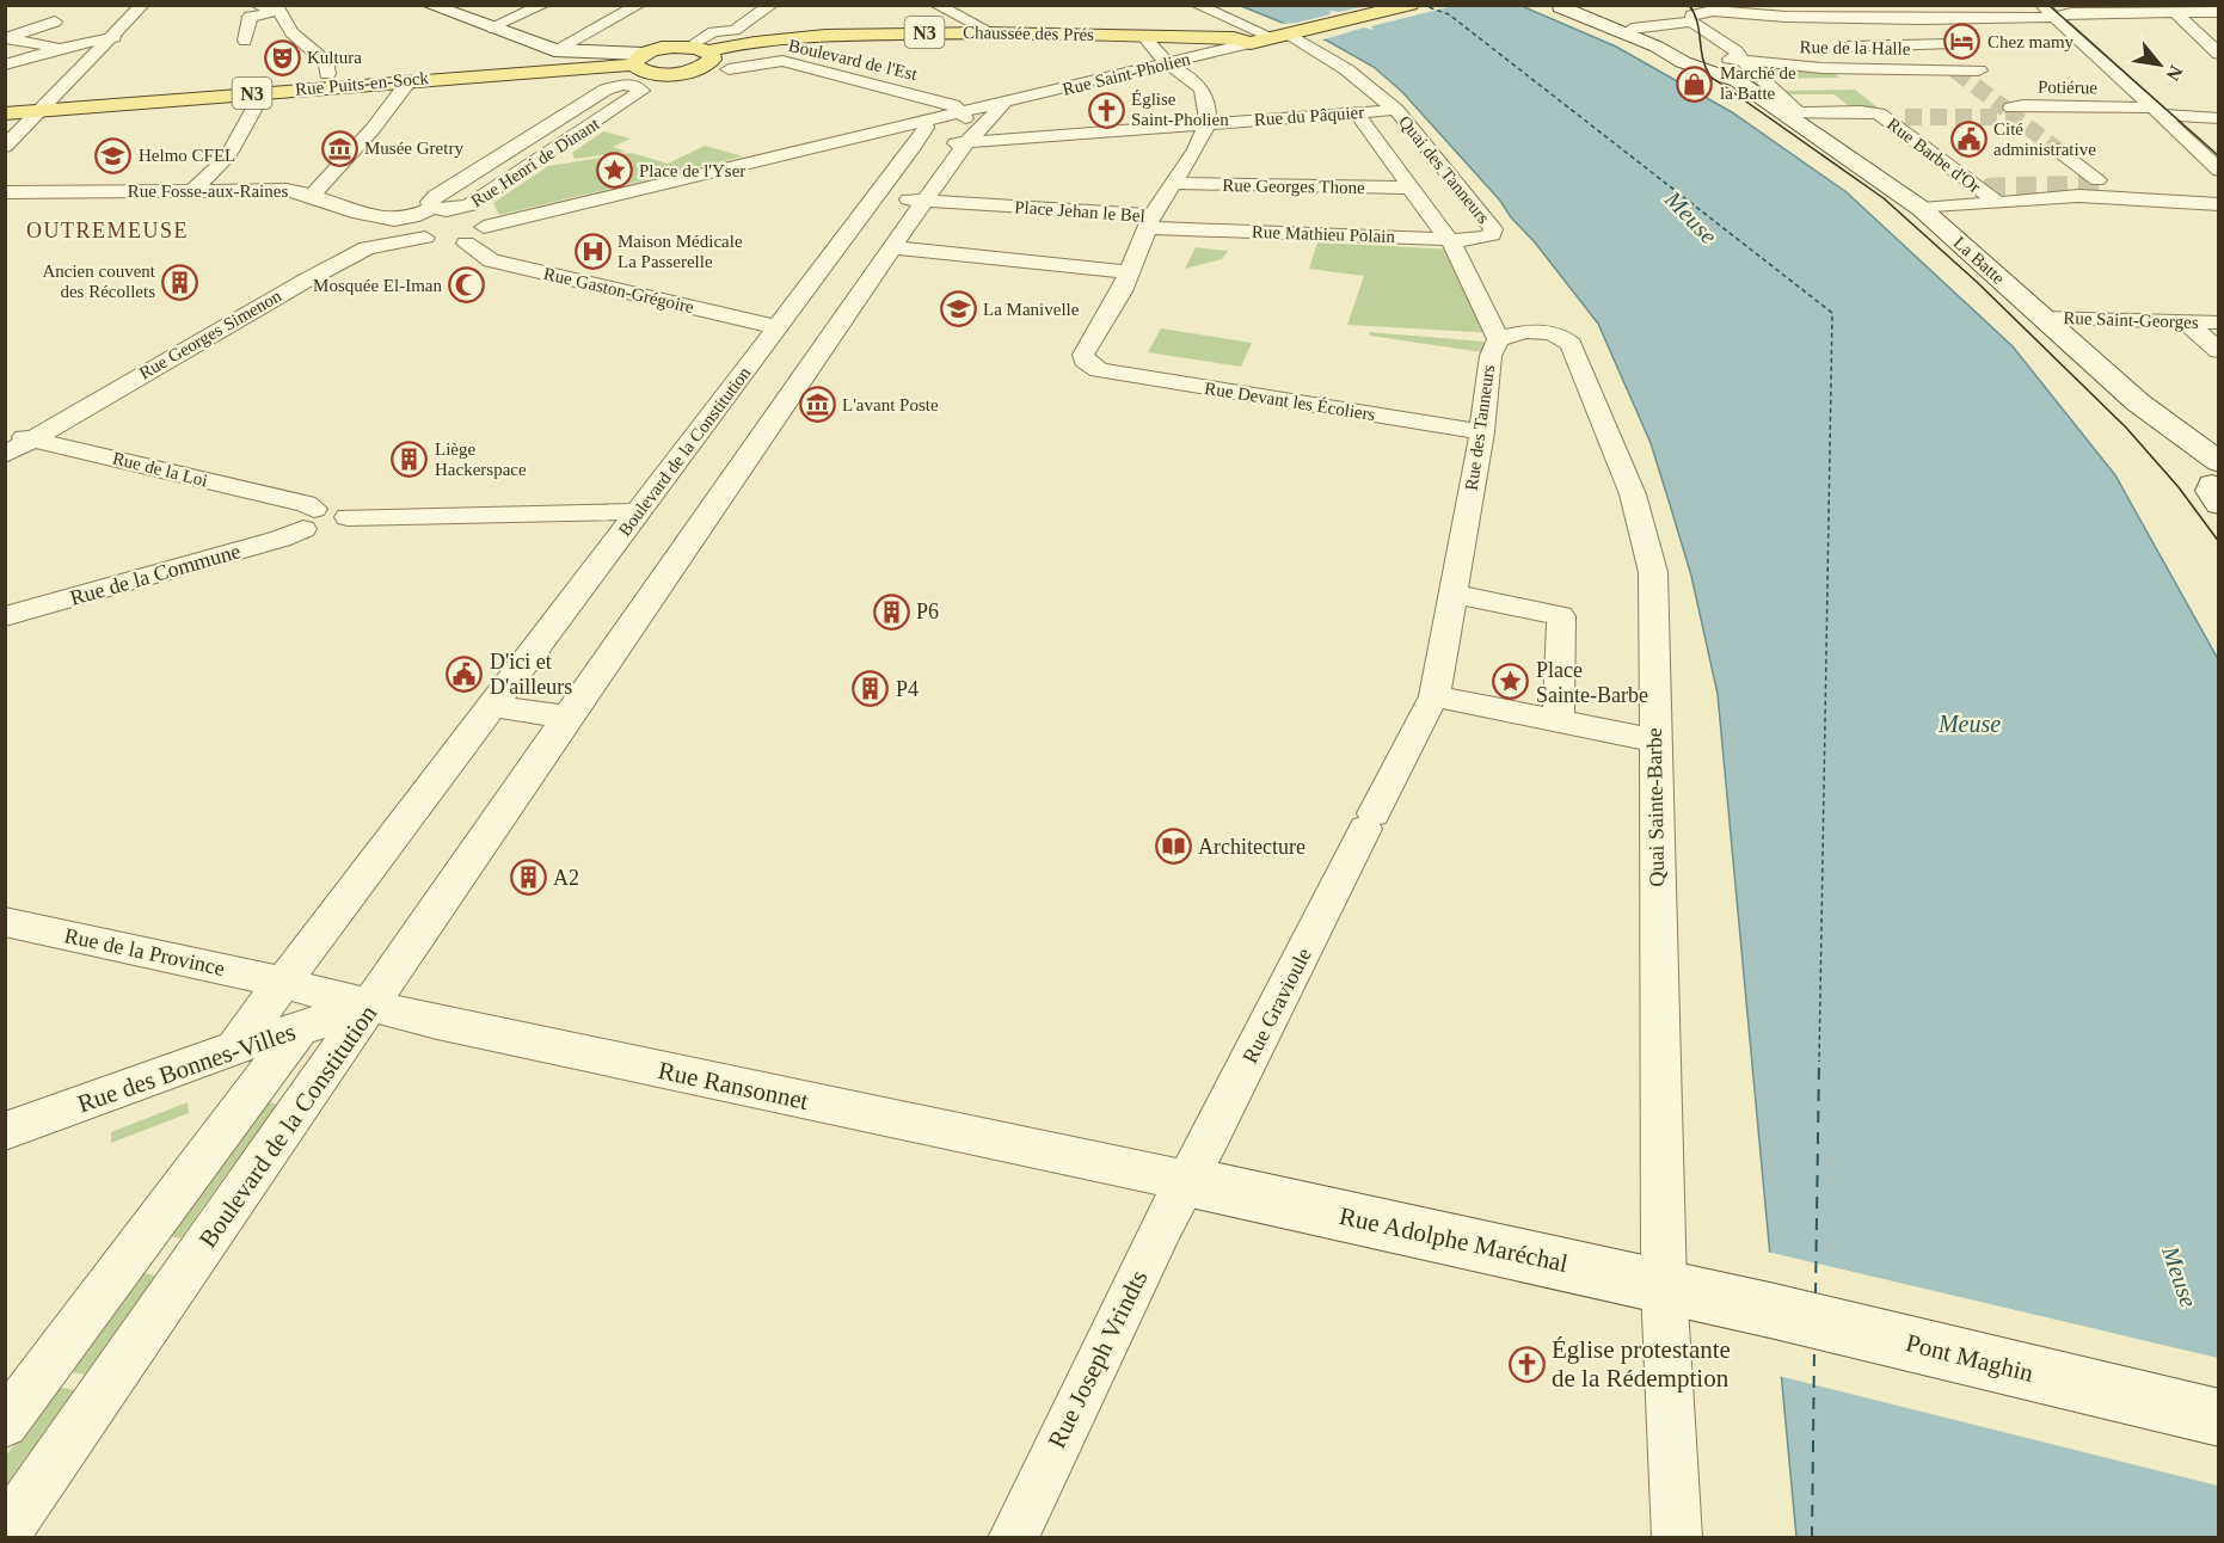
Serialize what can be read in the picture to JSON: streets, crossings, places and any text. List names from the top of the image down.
{
  "streets": {
    "main road": [
      "N3",
      "Chaussée des Prés",
      "Rue Saint-Pholien",
      "Rue Puits-en-Sock",
      "La Batte",
      "Rue Adolphe Maréchal",
      "Pont Maghin"
    ],
    "street": [
      "Rue de la Halle",
      "Boulevard de l'Est",
      "Potiérue",
      "Rue du Pâquier",
      "Rue Barbe d'Or",
      "Rue Henri de Dinant",
      "Quai des Tanneurs",
      "Rue Georges Thone",
      "Rue Fosse-aux-Raines",
      "Place Jehan le Bel",
      "Rue Mathieu Polain",
      "Rue Gaston-Grégoire",
      "Rue Saint-Georges",
      "Rue Georges Simenon",
      "Rue Devant les Écoliers",
      "Rue des Tanneurs",
      "Boulevard de la Constitution",
      "Rue de la Loi",
      "Rue de la Commune",
      "Quai Sainte-Barbe",
      "Rue de la Province",
      "Rue Gravioule",
      "Rue des Bonnes-Villes",
      "Rue Ransonnet",
      "Rue Joseph Vrindts"
    ]
  },
  "crossings": [
    ["N3", "Chaussée des Prés"],
    ["N3", "Boulevard de l'Est"],
    ["N3", "Rue Saint-Pholien"],
    ["N3", "Rue Puits-en-Sock"],
    ["N3", "Rue Henri de Dinant"],
    ["Chaussée des Prés", "Boulevard de l'Est"],
    ["Rue de la Halle", "Potiérue"],
    ["Rue de la Halle", "La Batte"],
    ["Boulevard de l'Est", "Rue Saint-Pholien"],
    ["Boulevard de l'Est", "Boulevard de la Constitution"],
    ["Rue Saint-Pholien", "Quai des Tanneurs"],
    ["Rue Saint-Pholien", "Boulevard de la Constitution"],
    ["Rue Puits-en-Sock", "Rue Henri de Dinant"],
    ["Rue du Pâquier", "Quai des Tanneurs"],
    ["Rue du Pâquier", "Boulevard de la Constitution"],
    ["Rue Barbe d'Or", "La Batte"],
    ["Quai des Tanneurs", "Rue Georges Thone"],
    ["Quai des Tanneurs", "Rue Mathieu Polain"],
    ["Quai des Tanneurs", "Rue des Tanneurs"],
    ["Place Jehan le Bel", "Rue Mathieu Polain"],
    ["Place Jehan le Bel", "Rue Devant les Écoliers"],
    ["Place Jehan le Bel", "Boulevard de la Constitution"],
    ["La Batte", "Rue Saint-Georges"],
    ["Rue Gaston-Grégoire", "Boulevard de la Constitution"],
    ["Rue Georges Simenon", "Rue de la Loi"],
    ["Rue Devant les Écoliers", "Rue des Tanneurs"],
    ["Rue des Tanneurs", "Quai Sainte-Barbe"],
    ["Boulevard de la Constitution", "Rue de la Loi"],
    ["Boulevard de la Constitution", "Rue de la Province"],
    ["Boulevard de la Constitution", "Rue des Bonnes-Villes"],
    ["Boulevard de la Constitution", "Rue Ransonnet"],
    ["Rue de la Loi", "Rue de la Commune"],
    ["Quai Sainte-Barbe", "Rue Adolphe Maréchal"],
    ["Rue de la Province", "Rue Ransonnet"],
    ["Rue Gravioule", "Rue Ransonnet"],
    ["Rue Gravioule", "Rue Adolphe Maréchal"],
    ["Rue Gravioule", "Rue Joseph Vrindts"],
    ["Rue des Bonnes-Villes", "Rue Ransonnet"],
    ["Rue Ransonnet", "Rue Adolphe Maréchal"],
    ["Rue Ransonnet", "Rue Joseph Vrindts"],
    ["Rue Adolphe Maréchal", "Pont Maghin"],
    ["Rue Adolphe Maréchal", "Rue Joseph Vrindts"]
  ],
  "districts": ["OUTREMEUSE"],
  "water": ["Meuse"],
  "places": {
    "hotel": ["Chez mamy"],
    "theatre": ["Kultura"],
    "shop": ["Marché de la Batte"],
    "church": ["Église Saint-Pholien", "Église protestante de la Rédemption"],
    "public building": ["Cité administrative", "D'ici et D'ailleurs"],
    "museum": ["Musée Gretry", "L'avant Poste"],
    "school or university": ["Helmo CFEL", "La Manivelle"],
    "place": ["Place de l'Yser", "Place Sainte-Barbe"],
    "hospital": ["Maison Médicale La Passerelle"],
    "building": [
      "Ancien couvent des Récollets",
      "Liège Hackerspace",
      "P6",
      "P4",
      "A2"
    ],
    "mosque": ["Mosquée El-Iman"],
    "library": ["Architecture"]
  },
  "north": "bottom right"
}
